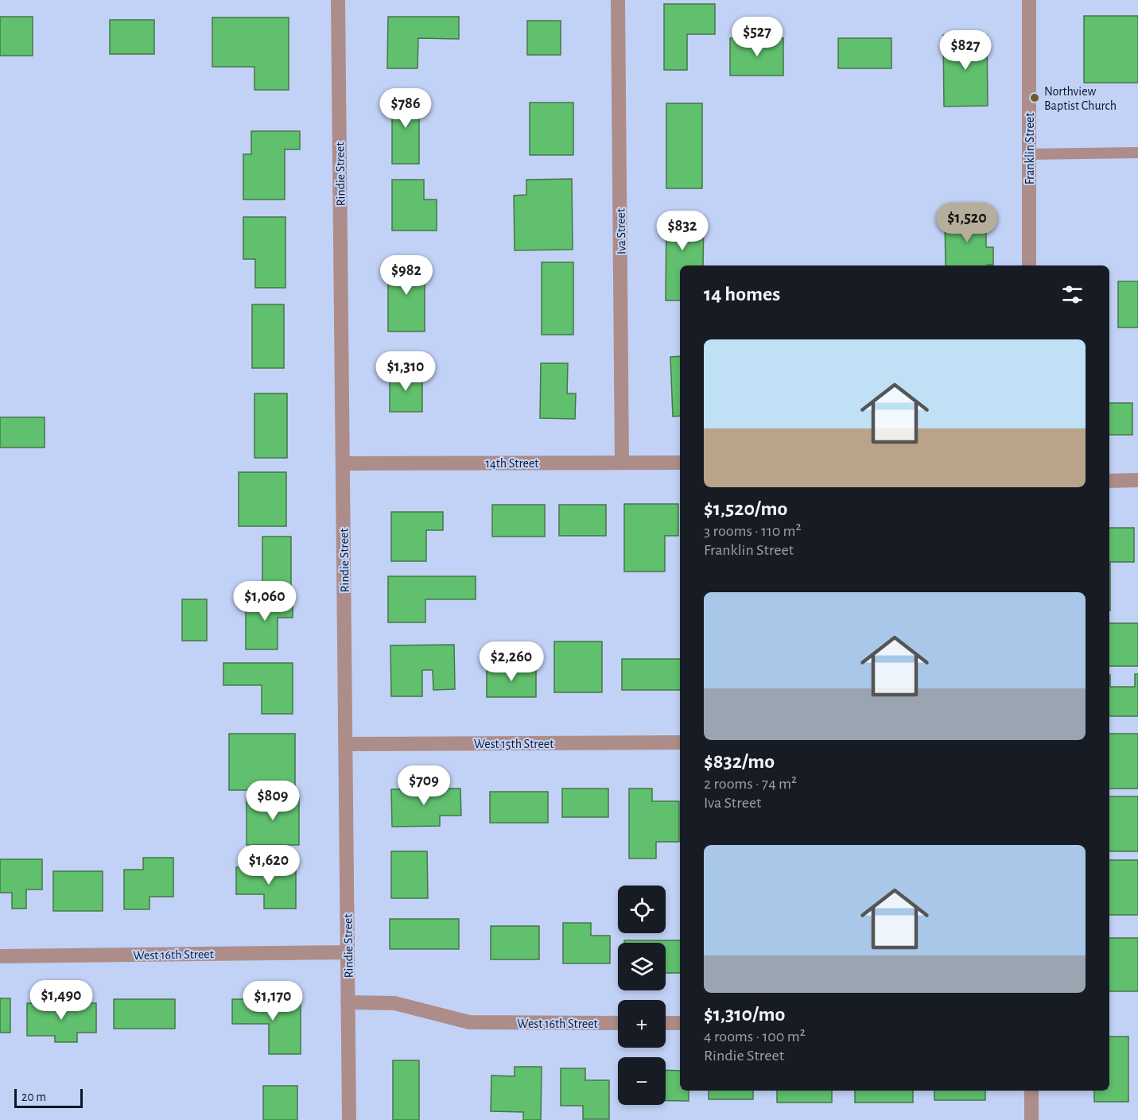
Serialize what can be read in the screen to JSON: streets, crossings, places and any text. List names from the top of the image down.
{
  "streets": {
    "street": [
      "Franklin Street",
      "Rindie Street",
      "Iva Street",
      "14th Street",
      "West 15th Street",
      "West 16th Street"
    ]
  },
  "crossings": [
    ["Rindie Street", "14th Street"],
    ["Rindie Street", "West 15th Street"],
    ["Rindie Street", "West 16th Street"],
    ["Iva Street", "14th Street"]
  ],
  "places": ["Northview Baptist Church"],
  "scale_bar": "20 m",
  "page": {
    "price": [
      "$527",
      "$827",
      "$786",
      "$1,520",
      "$832",
      "$982",
      "$1,310",
      "$1,060",
      "$2,260",
      "$709",
      "$809",
      "$1,620",
      "$1,490",
      "$1,170"
    ],
    "heading": "14 homes",
    "list": [
      {
        "name": "$1,520/mo",
        "note": "3 rooms · 110 m² · Franklin Street"
      },
      {
        "name": "$832/mo",
        "note": "2 rooms · 74 m² · Iva Street"
      },
      {
        "name": "$1,310/mo",
        "note": "4 rooms · 100 m² · Rindie Street"
      }
    ],
    "map_buttons": ["+", "−"],
    "scale": "20 m"
  }
}
